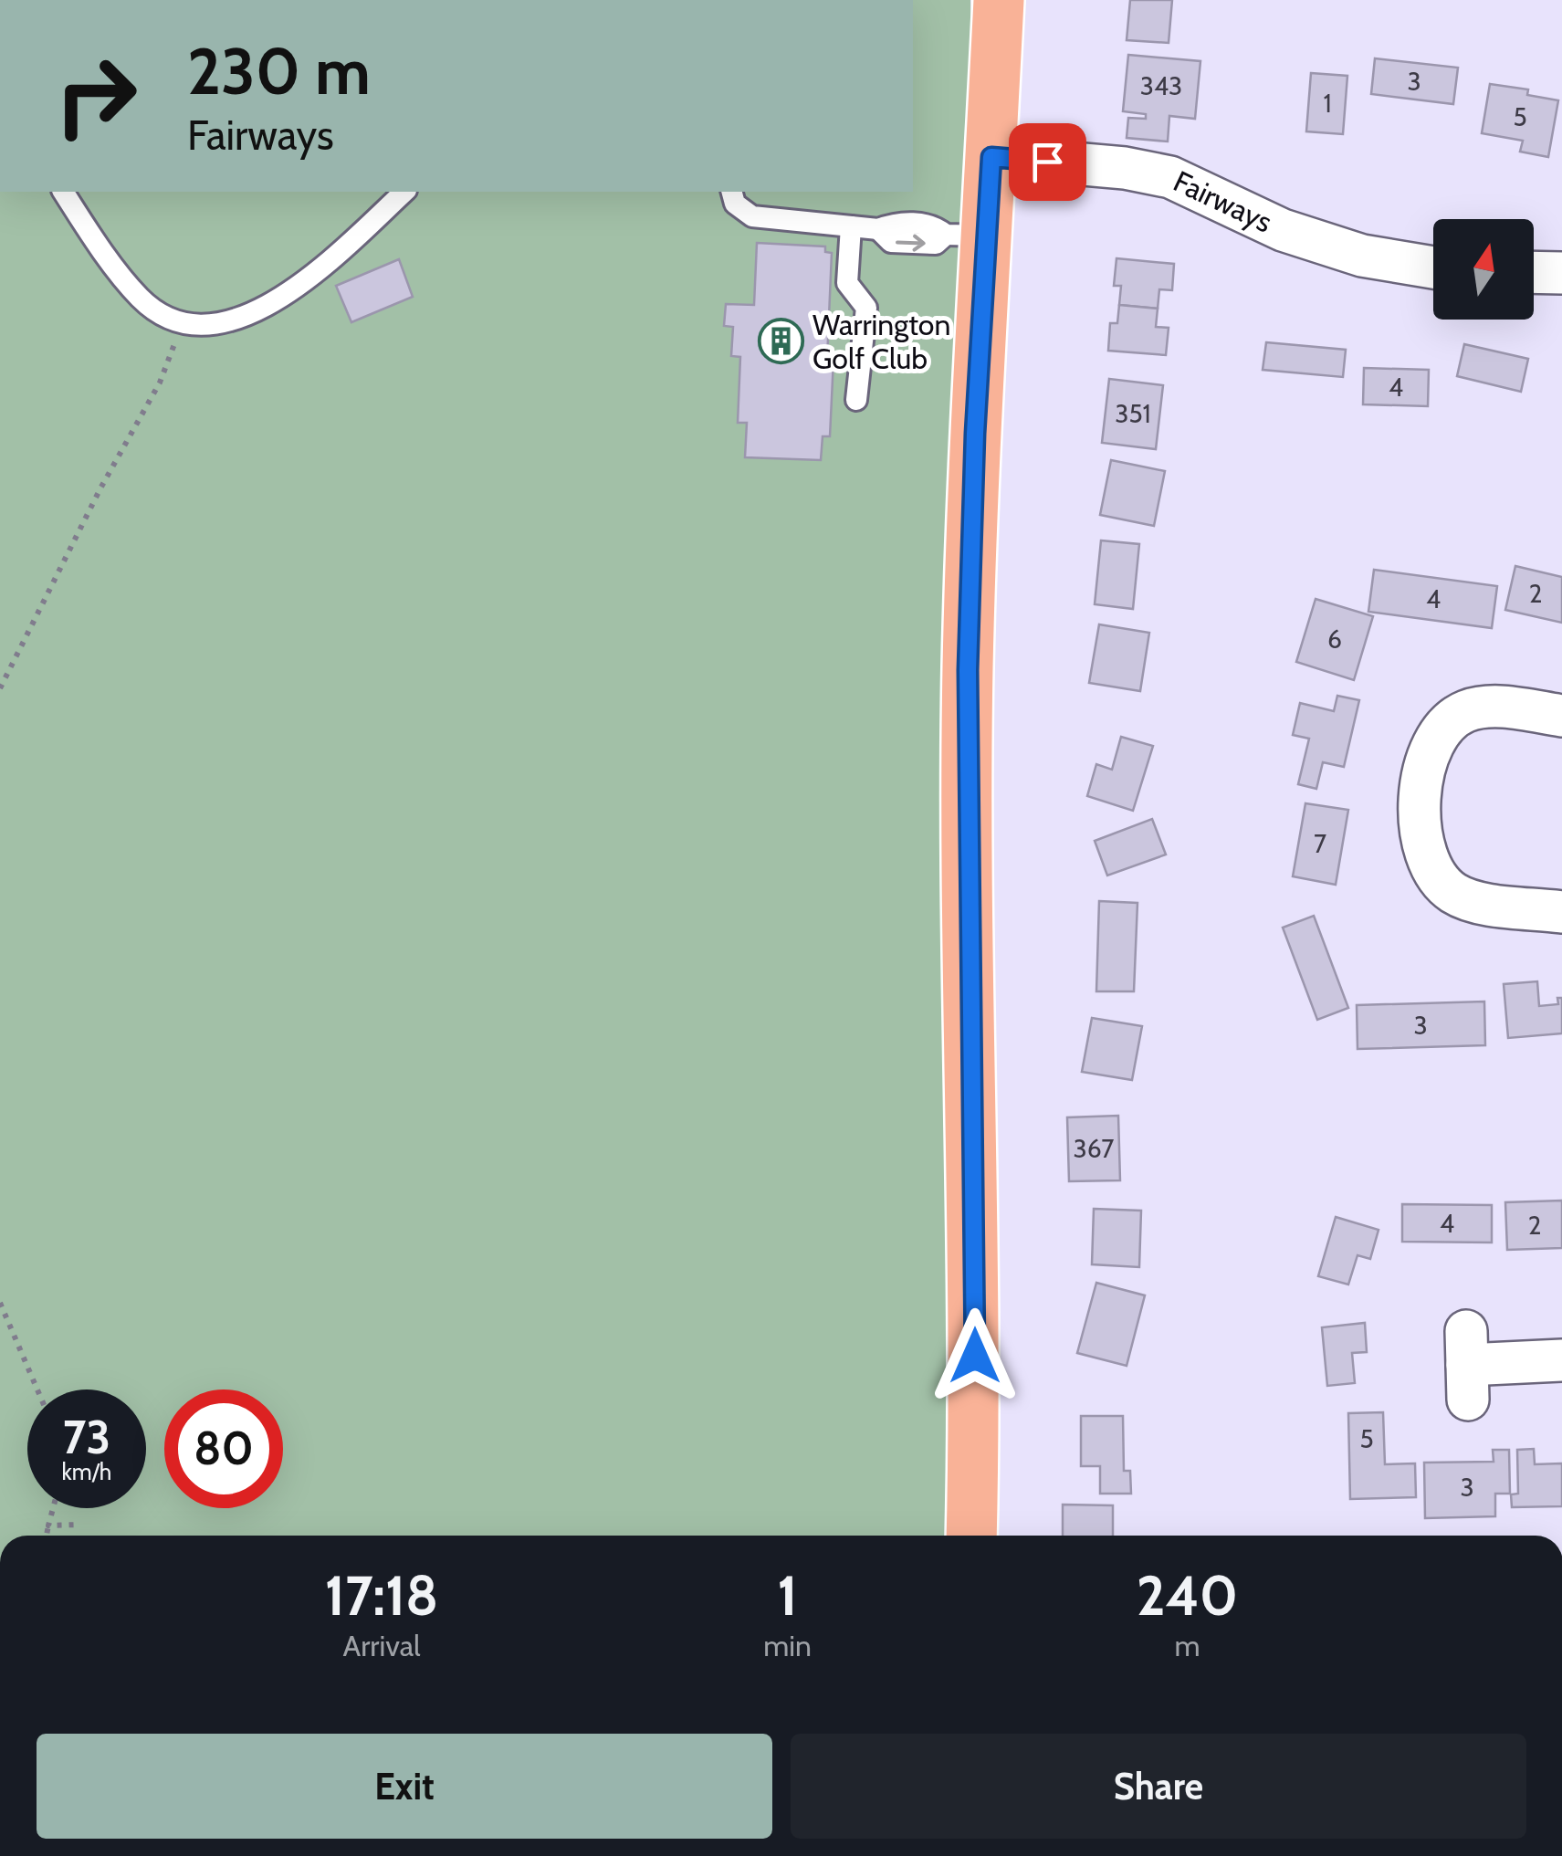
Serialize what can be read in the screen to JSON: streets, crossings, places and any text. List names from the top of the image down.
{
  "streets": {
    "street": ["Fairways"]
  },
  "places": {
    "building": ["Warrington Golf Club"]
  },
  "house_numbers": [
    "3",
    "343",
    "1",
    "5",
    "4",
    "351",
    "2",
    "4",
    "6",
    "7",
    "3",
    "367",
    "4",
    "2",
    "5",
    "3"
  ],
  "north": "top",
  "page": {
    "turn": ["230 m", "Fairways"],
    "speed": "73 km/h",
    "limit": "80",
    "eta": [
      "17:18",
      "Arrival",
      "1",
      "min",
      "240",
      "m"
    ],
    "buttons": ["Exit", "Share"]
  }
}
